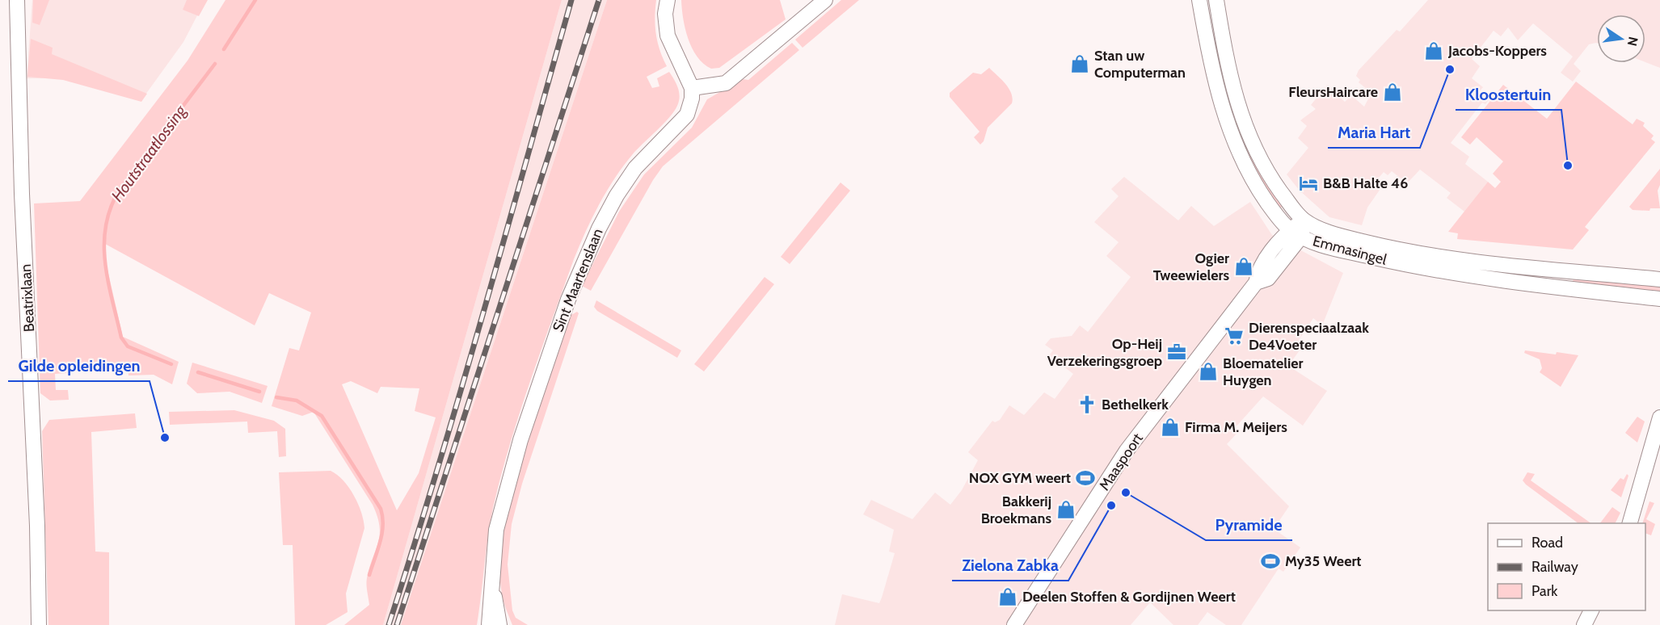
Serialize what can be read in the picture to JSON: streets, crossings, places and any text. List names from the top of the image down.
{
  "streets": {
    "street": [
      "Emmasingel",
      "Sint Maartenslaan",
      "Beatrixlaan",
      "Maaspoort"
    ]
  },
  "crossings": [
    ["Emmasingel", "Maaspoort"]
  ],
  "water": ["Houtstraatlossing"],
  "places": {
    "shop": [
      "Jacobs-Koppers",
      "Stan uw Computerman",
      "FleursHaircare",
      "Ogier Tweewielers",
      "Bloematelier Huygen",
      "Firma M. Meijers",
      "Bakkerij Broekmans",
      "Deelen Stoffen & Gordijnen Weert"
    ],
    "other": [
      "Maria Hart",
      "Kloostertuin",
      "Gilde opleidingen",
      "Pyramide",
      "Zielona Zabka"
    ],
    "hotel": ["B&B Halte 46"],
    "supermarket": ["Dierenspeciaalzaak De4Voeter"],
    "office": ["Op-Heij Verzekeringsgroep"],
    "church": ["Bethelkerk"],
    "sports": ["NOX GYM weert", "My35 Weert"]
  },
  "legend": ["Road", "Railway", "Park"],
  "north": "right"
}
